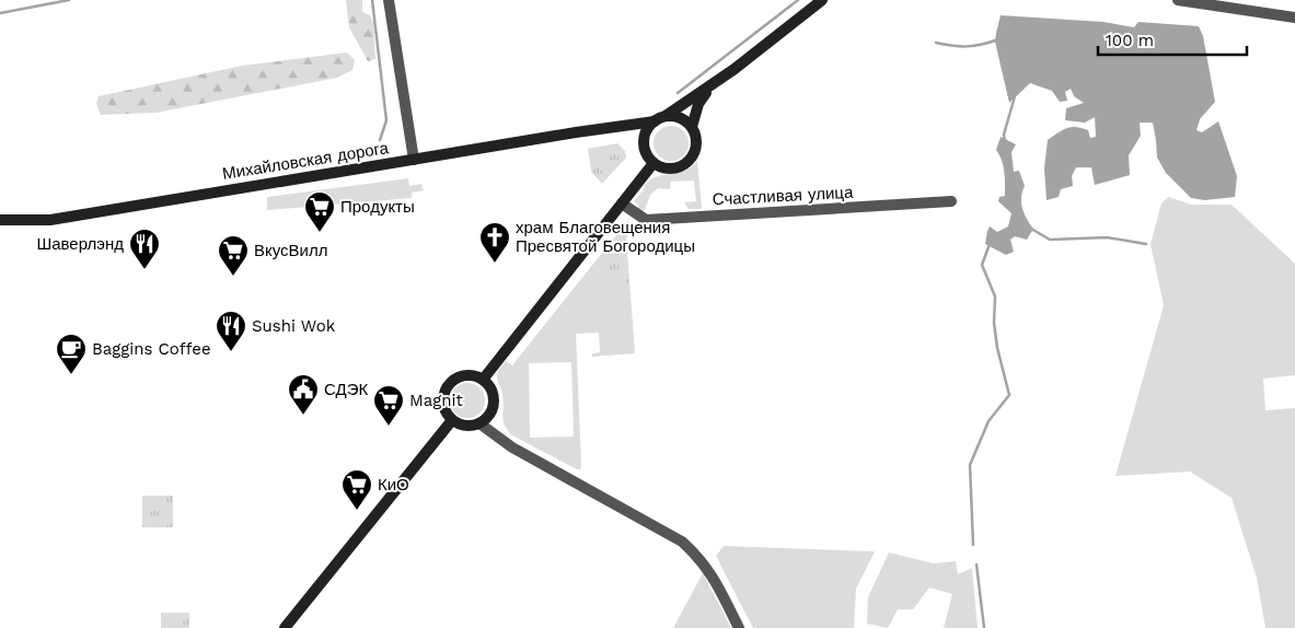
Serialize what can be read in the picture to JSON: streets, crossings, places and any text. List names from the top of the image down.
{
  "streets": {
    "street": ["Михайловская дорога", "Счастливая улица"]
  },
  "places": {
    "supermarket": [
      "Продукты",
      "ВкусВилл",
      "Magnit",
      "КиО"
    ],
    "church": ["храм Благовещения Пресвятой Богородицы"],
    "restaurant": ["Шаверлэнд", "Sushi Wok"],
    "cafe": ["Baggins Coffee"],
    "public building": ["СДЭК"]
  },
  "scale_bar": "100 m"
}
